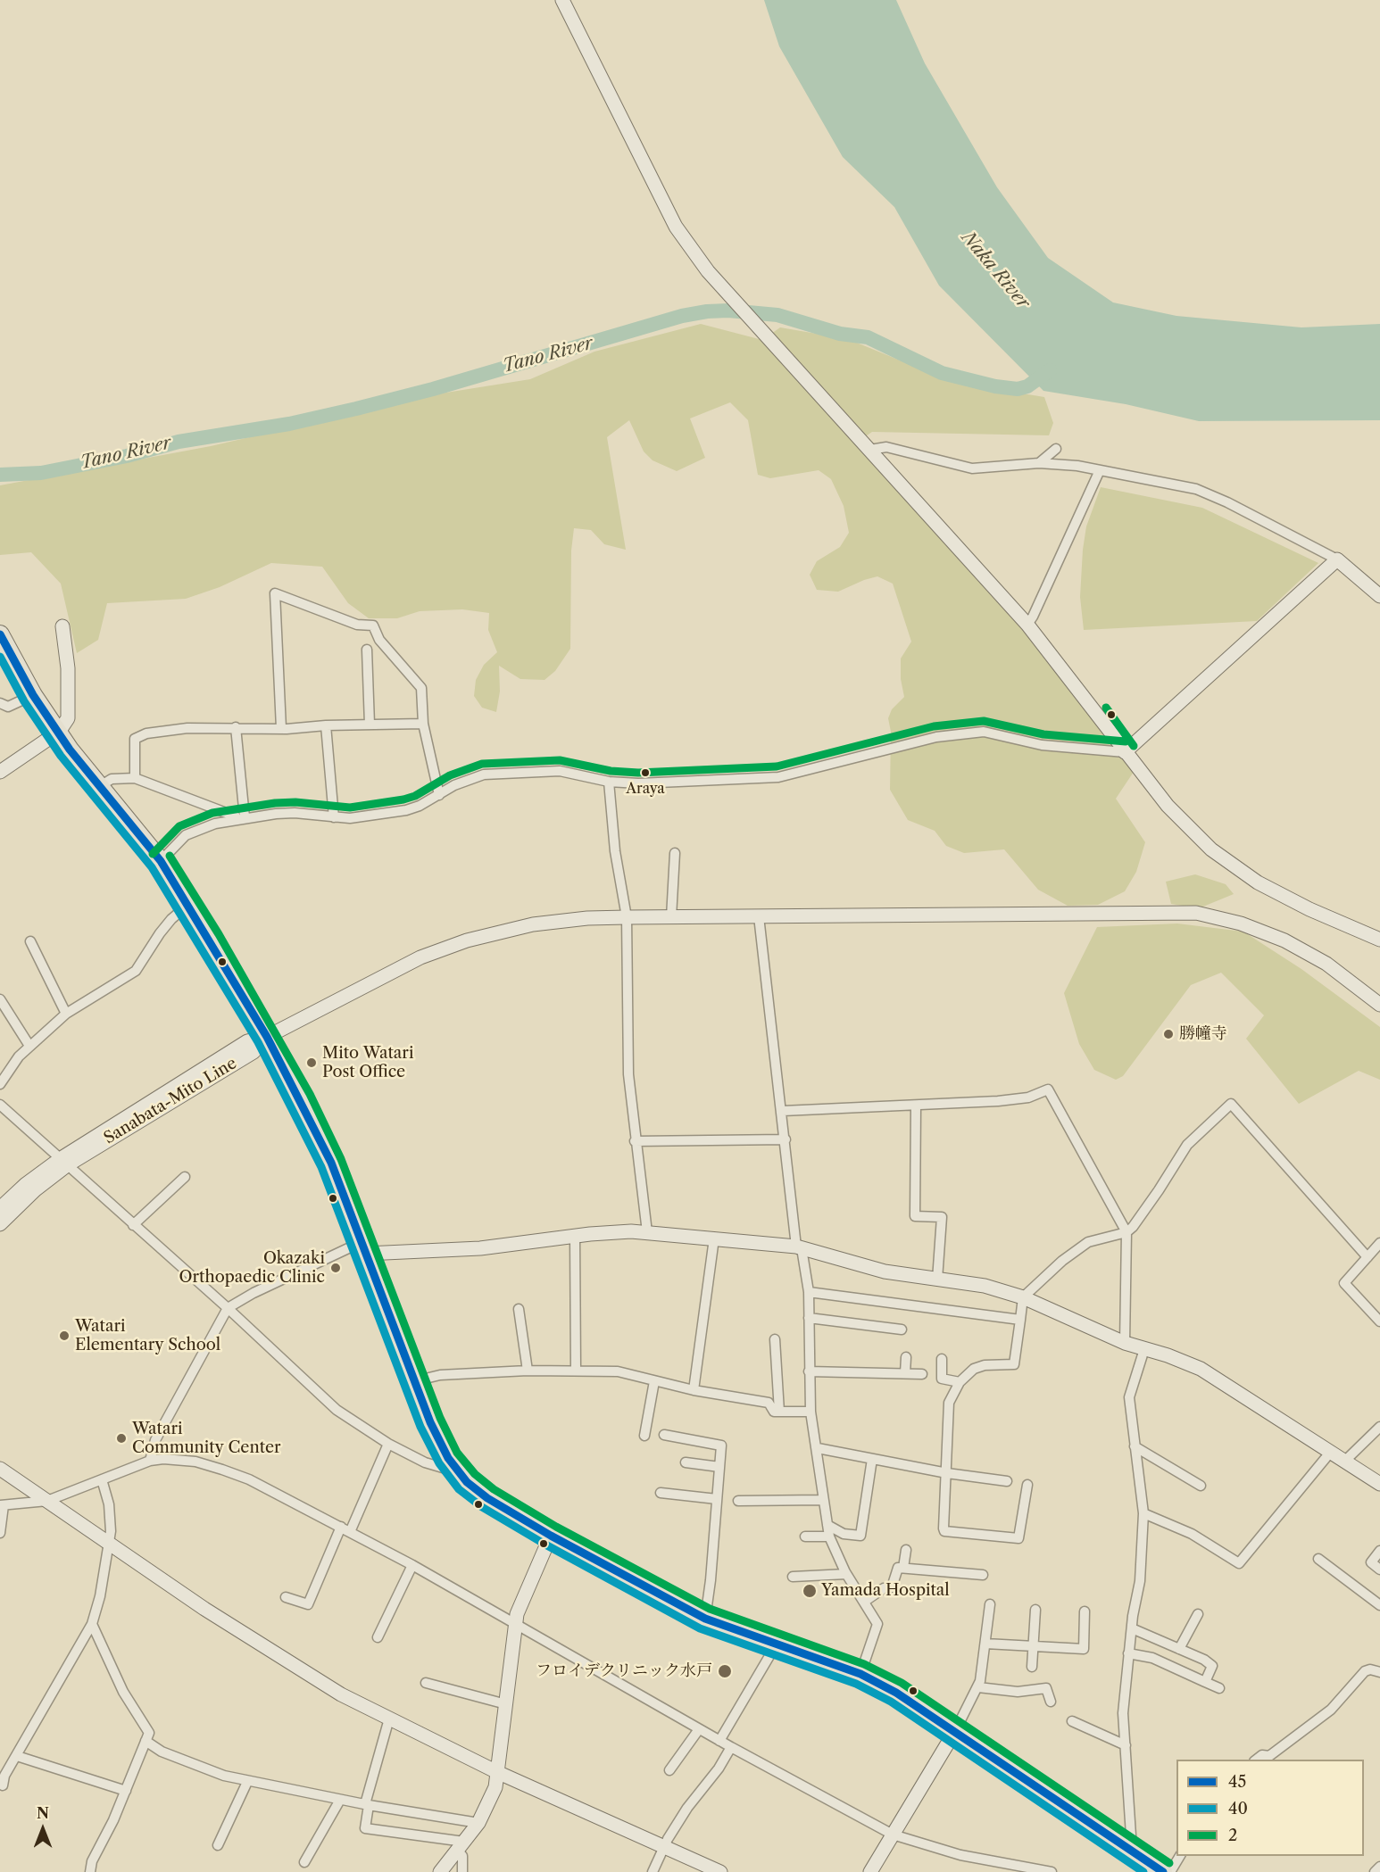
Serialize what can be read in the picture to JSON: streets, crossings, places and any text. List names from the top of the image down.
{
  "streets": {
    "street": ["Sanabata-Mito Line"]
  },
  "water": ["Naka River", "Tano River"],
  "places": [
    "Araya",
    "勝幢寺",
    "Mito Watari Post Office",
    "Okazaki Orthopaedic Clinic",
    "Watari Elementary School",
    "Watari Community Center",
    "Yamada Hospital",
    "フロイデクリニック水戸"
  ],
  "lines": ["transit line 45", "transit line 40", "transit line 2"],
  "legend": ["45", "40", "2"],
  "north": "top"
}
